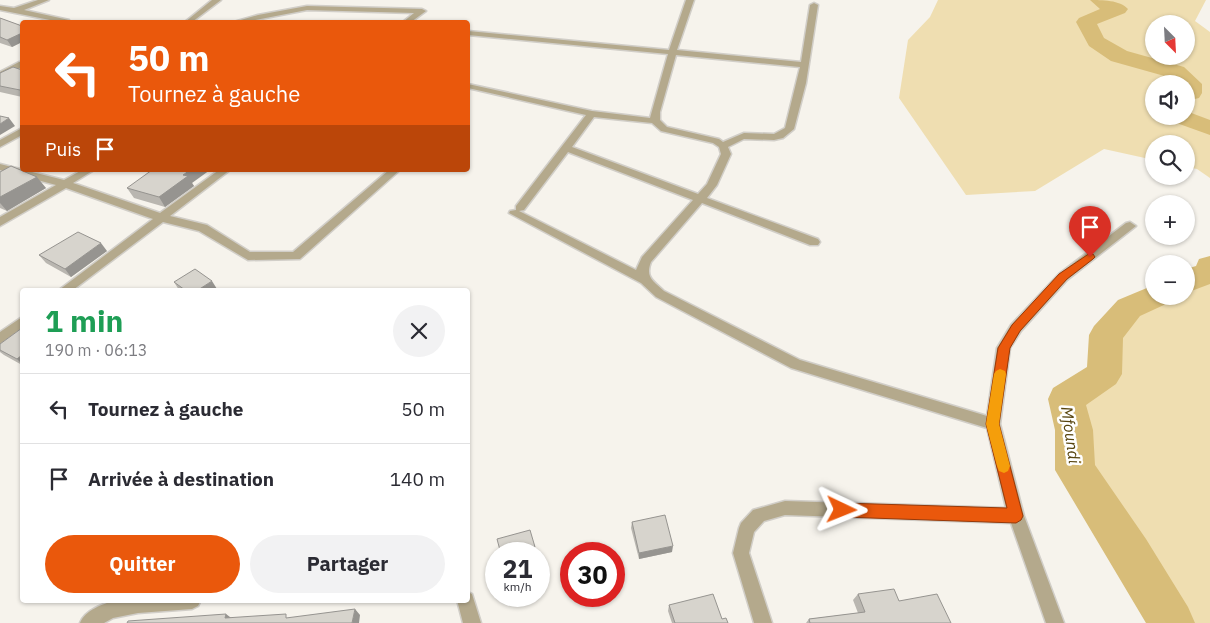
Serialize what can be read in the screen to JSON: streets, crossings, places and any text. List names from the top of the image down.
{
  "water": ["Mfoundi"],
  "north": "bottom right",
  "page": {
    "map_buttons": ["+", "−"],
    "turn": ["50 m", "Tournez à gauche"],
    "then": "Puis",
    "heading": ["1 min", "190 m · 06:13"],
    "list": [
      {
        "name": "Tournez à gauche",
        "value": "50 m"
      },
      {
        "name": "Arrivée à destination",
        "value": "140 m"
      }
    ],
    "buttons": ["Quitter", "Partager"],
    "speed": "21 km/h",
    "limit": "30"
  }
}
